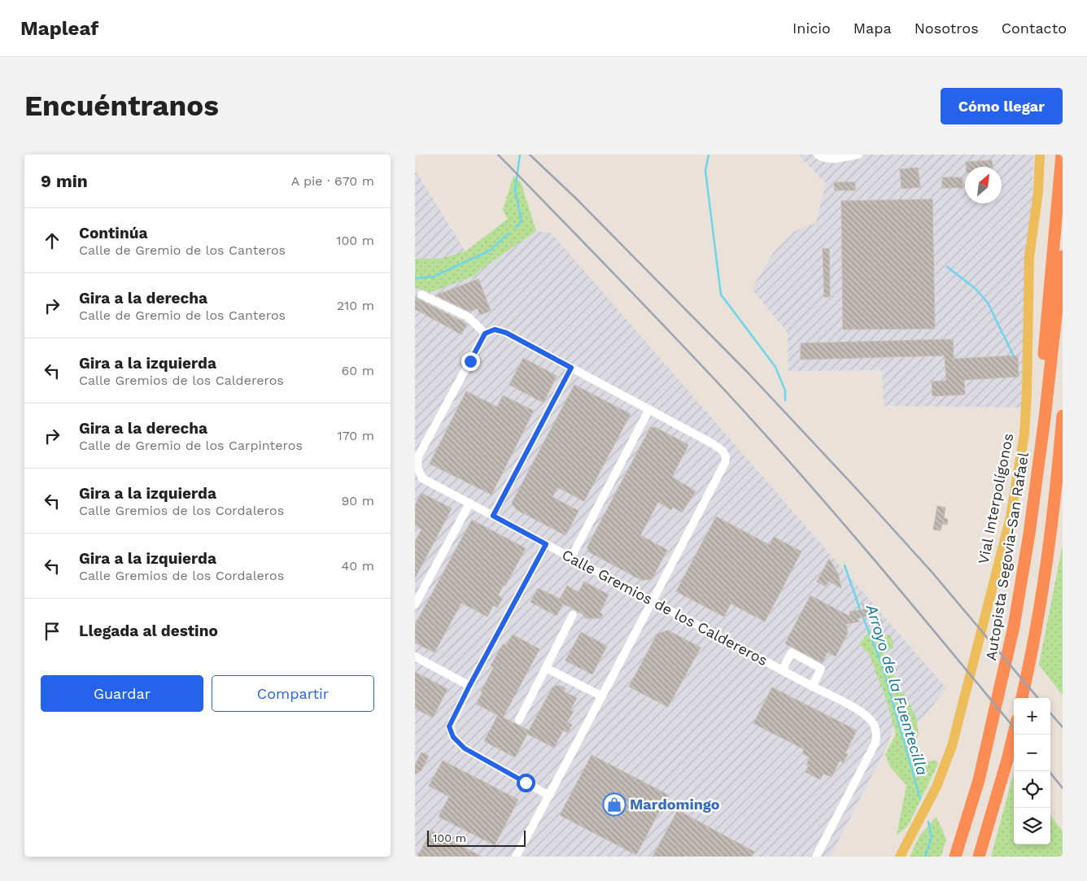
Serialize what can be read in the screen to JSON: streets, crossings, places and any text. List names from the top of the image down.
{
  "streets": {
    "highway": ["Autopista Segovia-San Rafael"],
    "main road": ["Vial Interpolígonos"],
    "street": ["Calle Gremios de los Caldereros"]
  },
  "water": ["Arroyo de la Fuentecilla"],
  "places": {
    "shop": ["Mardomingo"]
  },
  "scale_bar": "100 m",
  "north": "top right",
  "page": {
    "header": "Mapleaf",
    "nav": [
      "Inicio",
      "Mapa",
      "Nosotros",
      "Contacto"
    ],
    "buttons": [
      "Cómo llegar",
      ["Guardar", "Compartir"]
    ],
    "title": "Encuéntranos",
    "heading": ["9 min", "A pie · 670 m"],
    "list": [
      ["Continúa", "Calle de Gremio de los Canteros", "100 m"],
      ["Gira a la derecha", "Calle de Gremio de los Canteros", "210 m"],
      ["Gira a la izquierda", "Calle Gremios de los Caldereros", "60 m"],
      ["Gira a la derecha", "Calle de Gremio de los Carpinteros", "170 m"],
      ["Gira a la izquierda", "Calle Gremios de los Cordaleros", "90 m"],
      ["Gira a la izquierda", "Calle Gremios de los Cordaleros", "40 m"],
      "Llegada al destino"
    ],
    "map_buttons": ["+", "−"],
    "scale": "100 m"
  }
}
